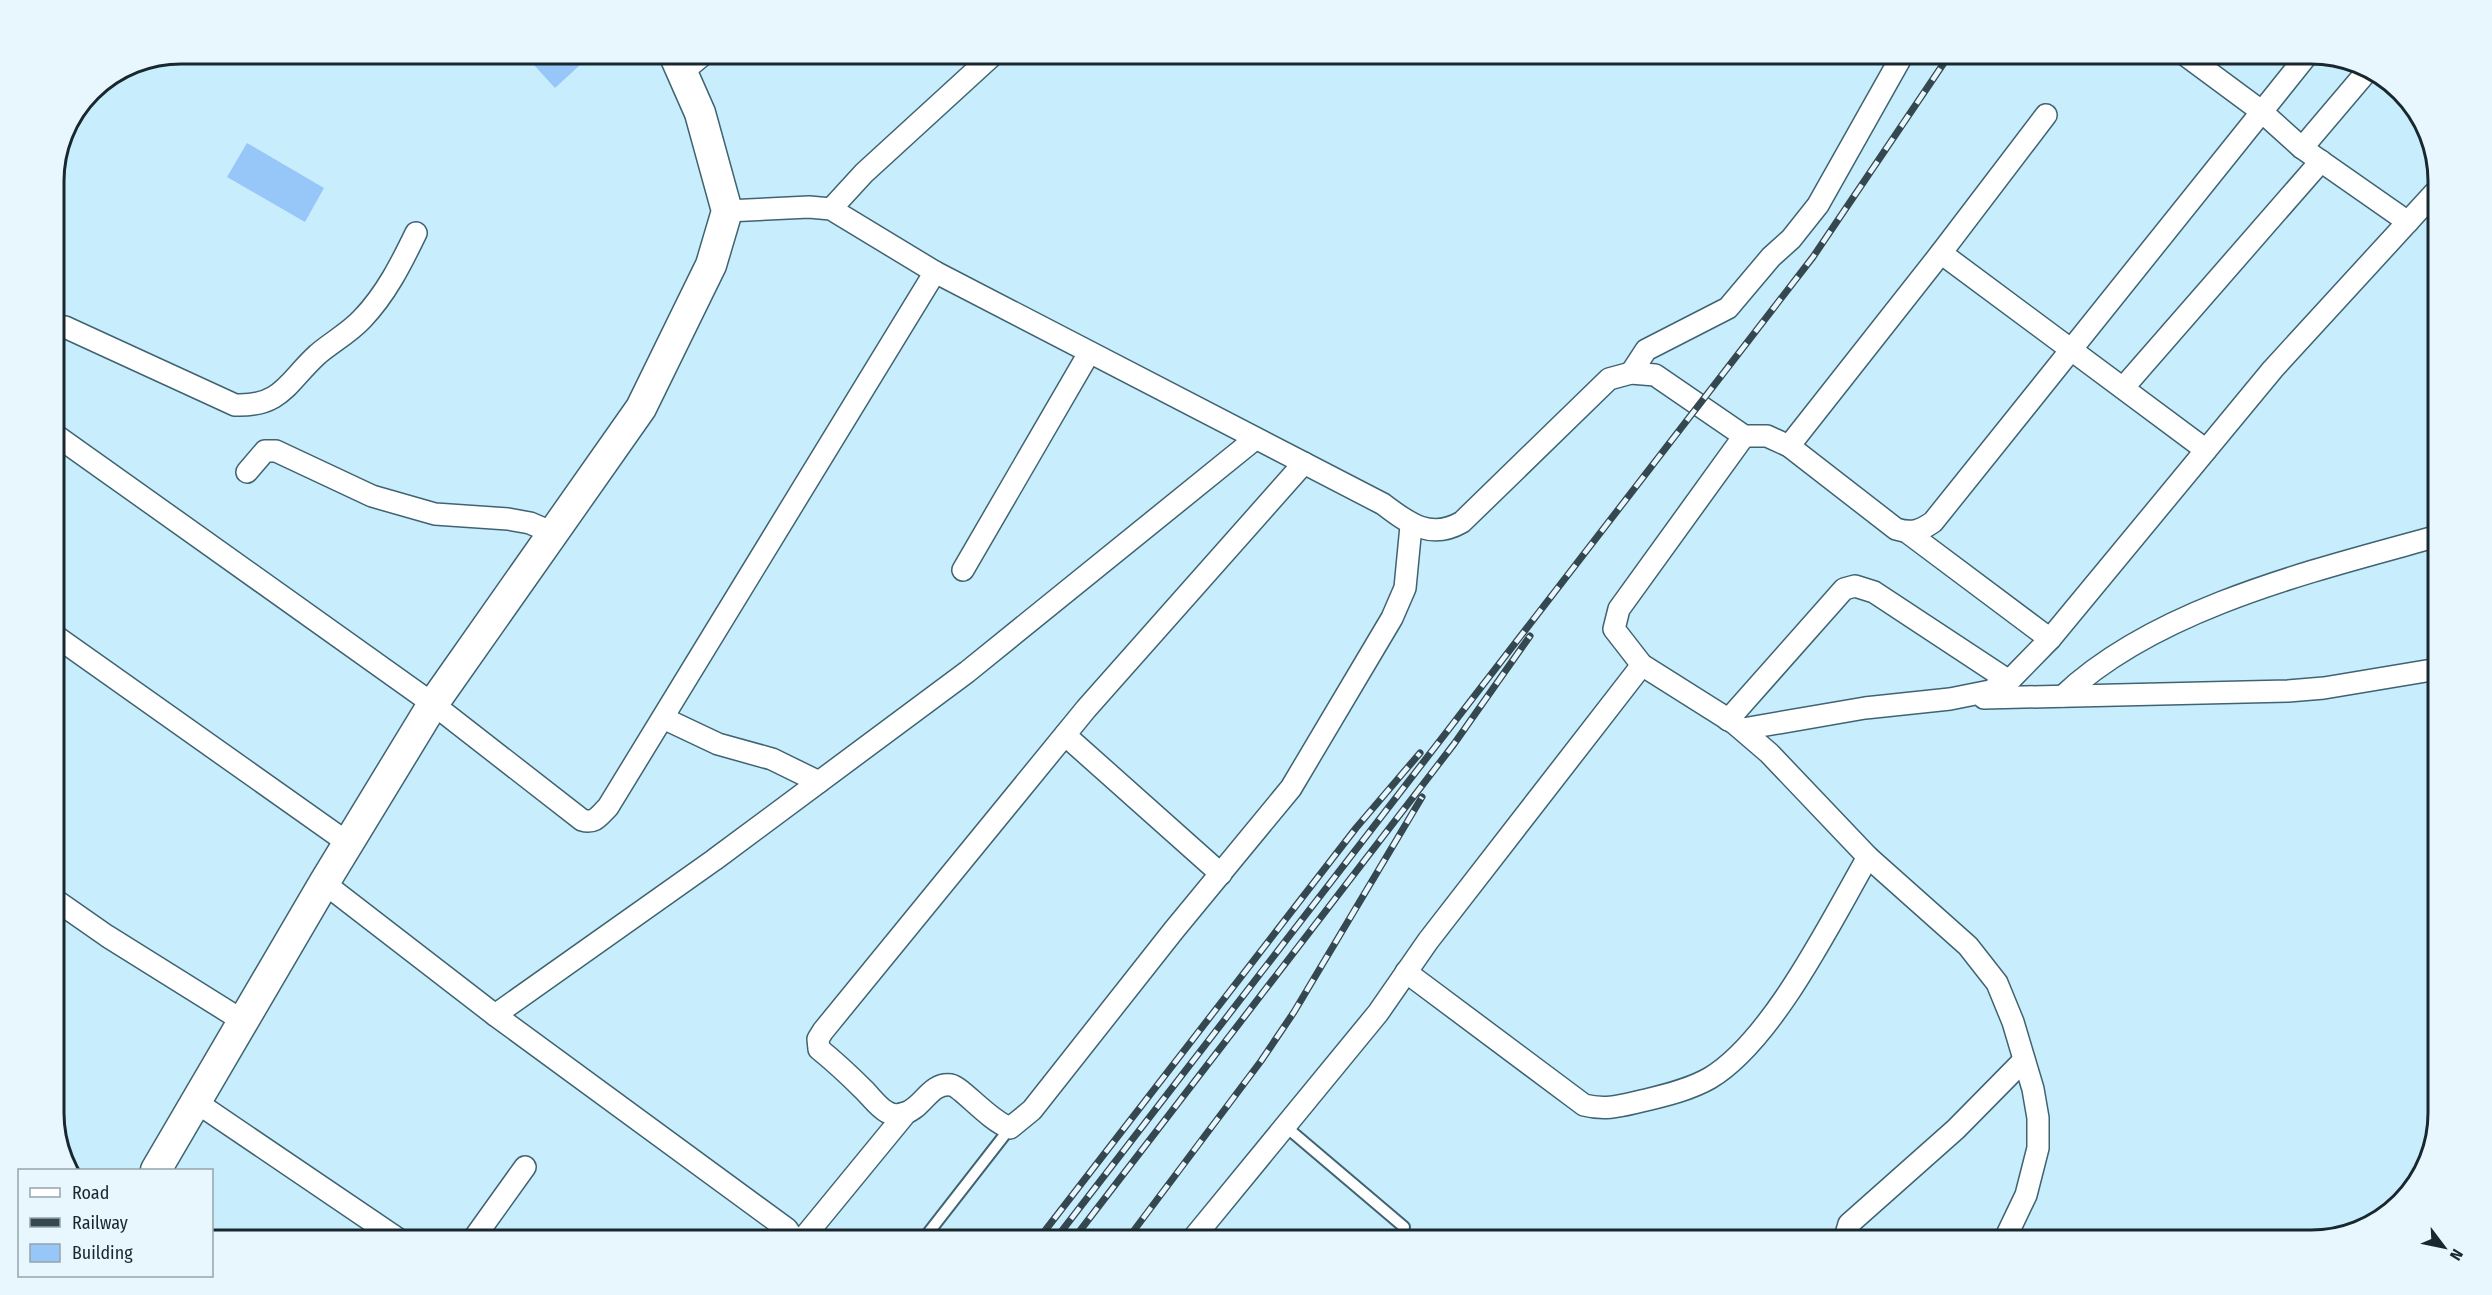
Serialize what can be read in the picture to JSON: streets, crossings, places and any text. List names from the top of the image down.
{
  "legend": ["Road", "Railway", "Building"],
  "north": "bottom right"
}
